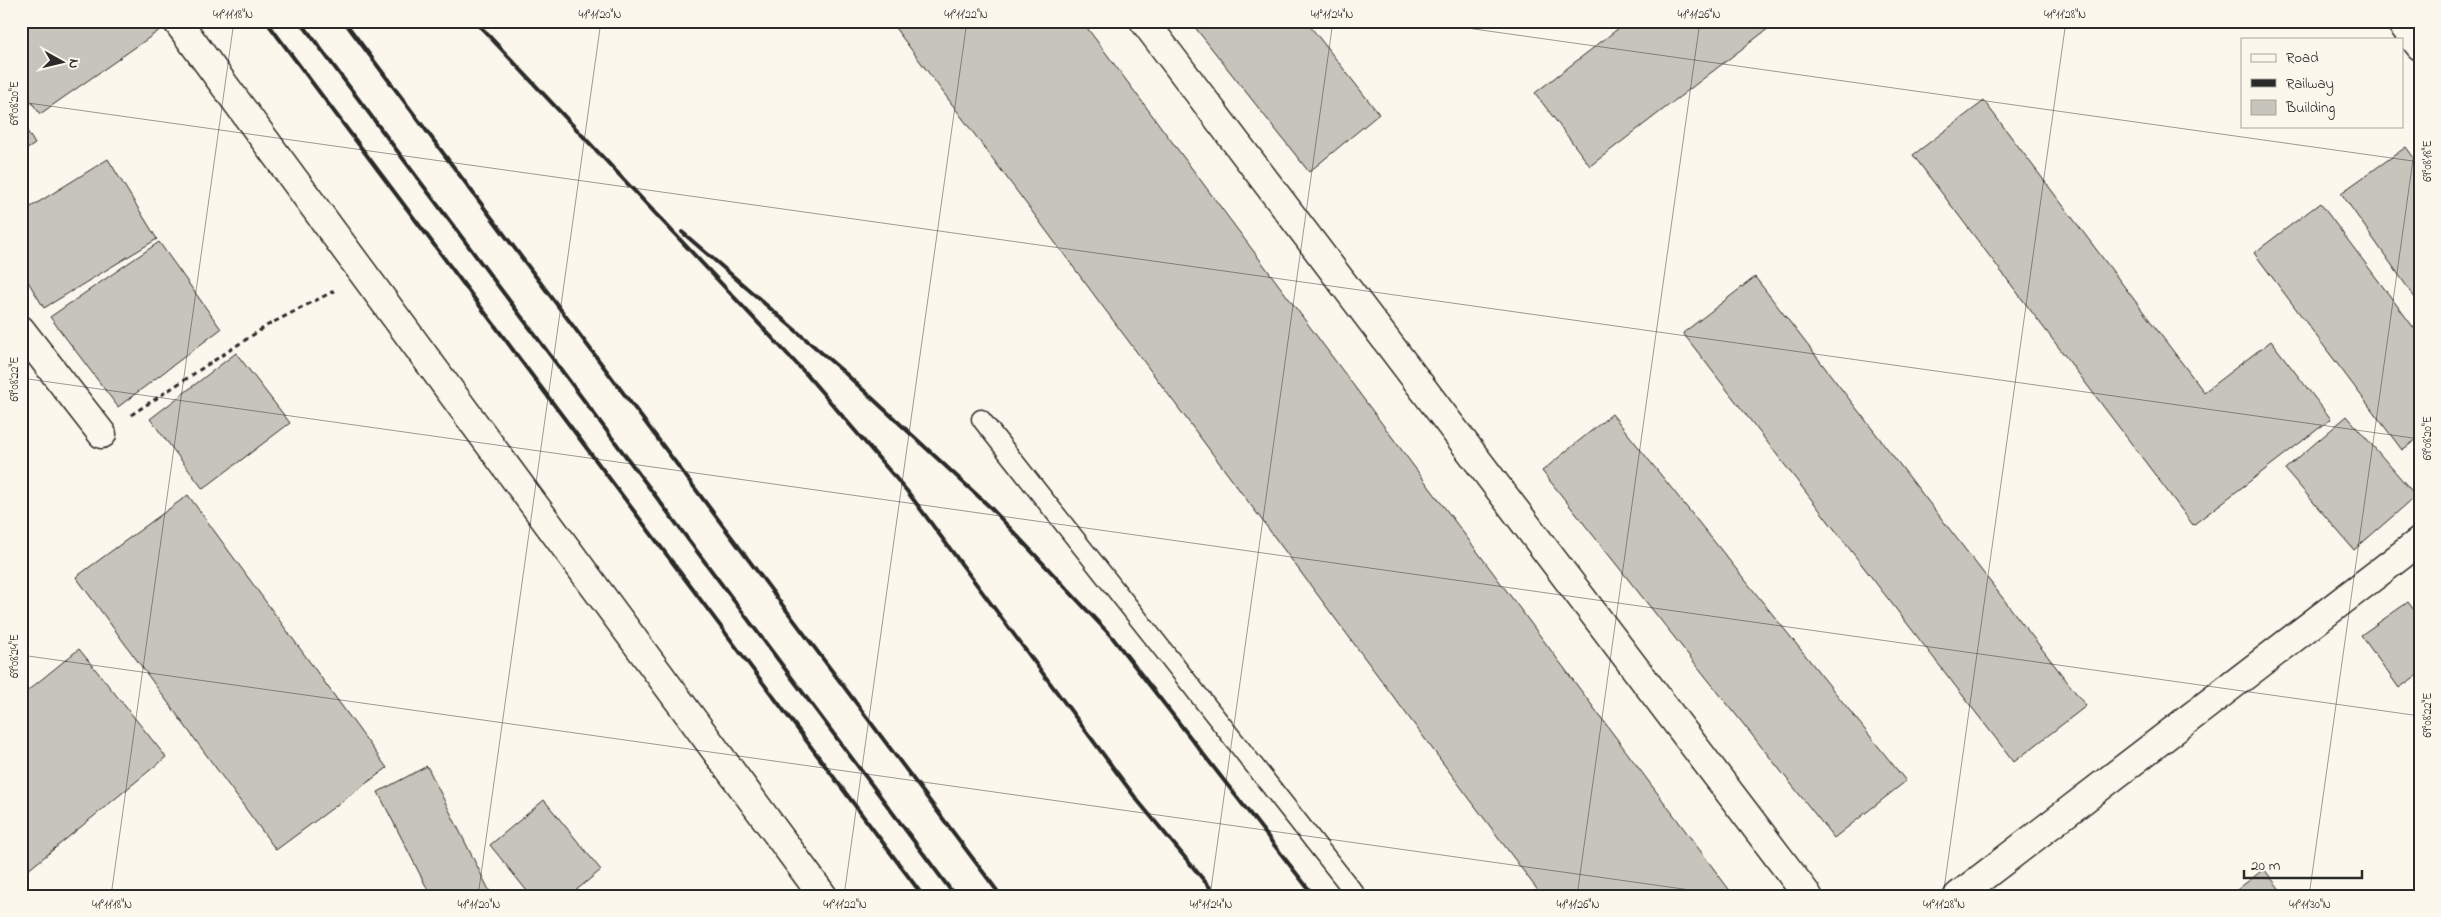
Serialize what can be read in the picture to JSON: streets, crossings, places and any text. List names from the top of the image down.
{
  "legend": ["Road", "Railway", "Building"],
  "scale_bar": "20 m",
  "north": "right",
  "coordinates": [
    "41°11'18\"N",
    "41°11'20\"N",
    "41°11'22\"N",
    "41°11'24\"N",
    "41°11'26\"N",
    "41°11'28\"N",
    "69°08'20\"E",
    "69°08'18\"E",
    "69°08'22\"E",
    "69°08'24\"E",
    "41°11'30\"N"
  ]
}
